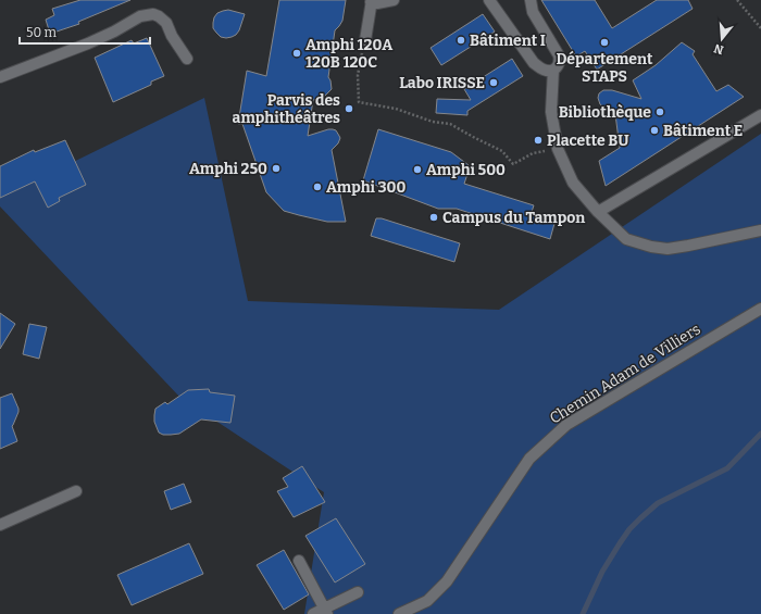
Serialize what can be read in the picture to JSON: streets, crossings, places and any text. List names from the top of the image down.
{
  "streets": {
    "street": ["Chemin Adam de Villiers"]
  },
  "places": [
    "Bâtiment I",
    "Département STAPS",
    "Amphi 120A 120B 120C",
    "Labo IRISSE",
    "Parvis des amphithéâtres",
    "Bibliothèque",
    "Bâtiment E",
    "Placette BU",
    "Amphi 250",
    "Amphi 500",
    "Amphi 300",
    "Campus du Tampon"
  ],
  "scale_bar": "50 m",
  "north": "bottom"
}
